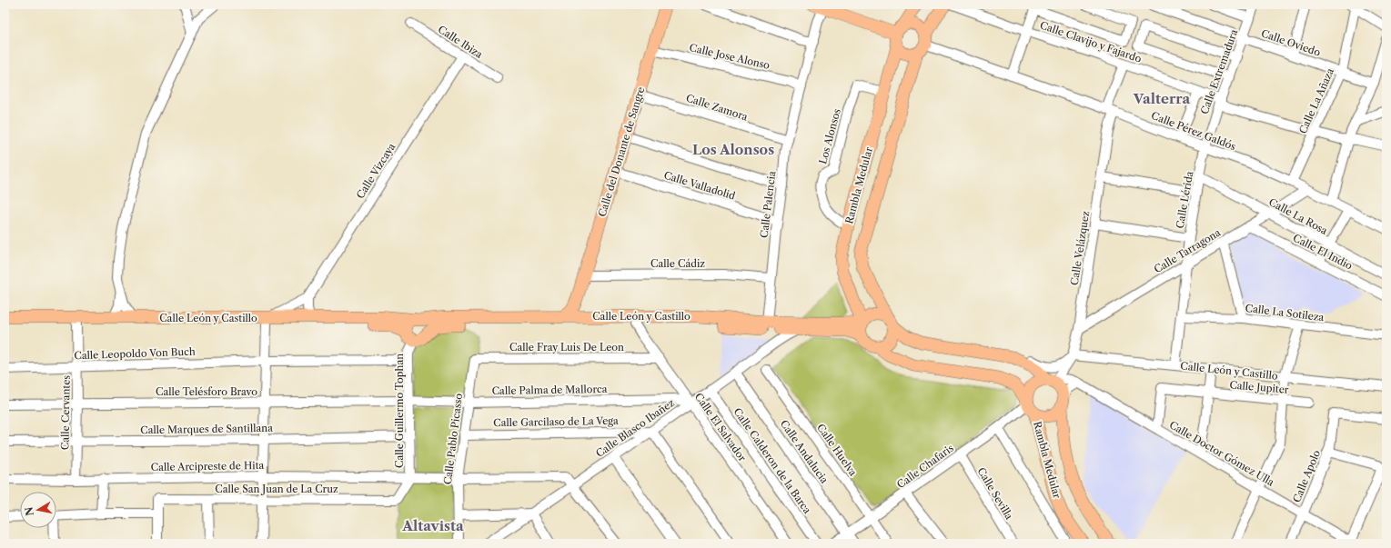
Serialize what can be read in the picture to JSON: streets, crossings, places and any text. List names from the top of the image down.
{
  "streets": {
    "main road": ["Calle del Donante de Sangre", "Rambla Medular", "Calle León y Castillo"],
    "street": [
      "Calle Ibiza",
      "Calle Clavijo y Fajardo",
      "Calle Oviedo",
      "Calle Jose Alonso",
      "Calle Extremadura",
      "Calle La Añaza",
      "Calle Zamora",
      "Calle Pérez Galdós",
      "Los Alonsos",
      "Calle Vizcaya",
      "Calle Valladolid",
      "Calle Lérida",
      "Calle Palencia",
      "Calle La Rosa",
      "Calle Velázquez",
      "Calle Tarragona",
      "Calle El Indio",
      "Calle Cádiz",
      "Calle La Sotileza",
      "Calle Fray Luis De Leon",
      "Calle Leopoldo Von Buch",
      "Calle Jupiter",
      "Calle Palma de Mallorca",
      "Calle Telésforo Bravo",
      "Calle Guillermo Tophan",
      "Calle Cervantes",
      "Calle Garcilaso de La Vega",
      "Calle El Salvador",
      "Calle Blasco Ibañez",
      "Calle Marques de Santillana",
      "Calle Pablo Picasso",
      "Calle Huelva",
      "Calle Andalucia",
      "Calle Doctor Gómez Ulla",
      "Calle Calderon de la Barca",
      "Calle Arcipreste de Hita",
      "Calle Chafaris",
      "Calle Apolo",
      "Calle San Juan de La Cruz",
      "Calle Sevilla"
    ]
  },
  "crossings": [
    ["Calle Ibiza", "Calle Vizcaya"],
    ["Calle Clavijo y Fajardo", "Calle Extremadura"],
    ["Calle Clavijo y Fajardo", "Calle La Añaza"],
    ["Calle Clavijo y Fajardo", "Calle Velázquez"],
    ["Calle Oviedo", "Calle Extremadura"],
    ["Calle Oviedo", "Calle La Añaza"],
    ["Calle Jose Alonso", "Calle del Donante de Sangre"],
    ["Calle Jose Alonso", "Calle Palencia"],
    ["Calle Extremadura", "Calle Pérez Galdós"],
    ["Calle Extremadura", "Calle Lérida"],
    ["Calle La Añaza", "Calle Pérez Galdós"],
    ["Calle Zamora", "Calle del Donante de Sangre"],
    ["Calle Zamora", "Calle Palencia"],
    ["Calle Pérez Galdós", "Rambla Medular"],
    ["Calle Pérez Galdós", "Calle Lérida"],
    ["Calle Pérez Galdós", "Calle Velázquez"],
    ["Calle Pérez Galdós", "Calle Tarragona"],
    ["Los Alonsos", "Rambla Medular"],
    ["Calle del Donante de Sangre", "Calle Valladolid"],
    ["Calle del Donante de Sangre", "Calle Cádiz"],
    ["Calle del Donante de Sangre", "Calle León y Castillo"],
    ["Calle Valladolid", "Calle Palencia"],
    ["Rambla Medular", "Calle Velázquez"],
    ["Rambla Medular", "Calle León y Castillo"],
    ["Rambla Medular", "Calle Doctor Gómez Ulla"],
    ["Rambla Medular", "Calle Chafaris"],
    ["Calle Lérida", "Calle La Rosa"],
    ["Calle Lérida", "Calle Tarragona"],
    ["Calle Lérida", "Calle La Sotileza"],
    ["Calle Lérida", "Calle León y Castillo"],
    ["Calle Palencia", "Calle Cádiz"],
    ["Calle Palencia", "Calle León y Castillo"],
    ["Calle La Rosa", "Calle Tarragona"],
    ["Calle Velázquez", "Calle Tarragona"],
    ["Calle Velázquez", "Calle León y Castillo"],
    ["Calle Velázquez", "Calle Doctor Gómez Ulla"],
    ["Calle Velázquez", "Calle Chafaris"],
    ["Calle Tarragona", "Calle El Indio"],
    ["Calle León y Castillo", "Calle Guillermo Tophan"],
    ["Calle León y Castillo", "Calle Cervantes"],
    ["Calle León y Castillo", "Calle El Salvador"],
    ["Calle León y Castillo", "Calle Blasco Ibañez"],
    ["Calle Fray Luis De Leon", "Calle El Salvador"],
    ["Calle Fray Luis De Leon", "Calle Pablo Picasso"],
    ["Calle Leopoldo Von Buch", "Calle Cervantes"],
    ["Calle Jupiter", "Calle Doctor Gómez Ulla"],
    ["Calle Palma de Mallorca", "Calle Telésforo Bravo"],
    ["Calle Palma de Mallorca", "Calle Guillermo Tophan"],
    ["Calle Palma de Mallorca", "Calle El Salvador"],
    ["Calle Palma de Mallorca", "Calle Blasco Ibañez"],
    ["Calle Palma de Mallorca", "Calle Pablo Picasso"],
    ["Calle Telésforo Bravo", "Calle Guillermo Tophan"],
    ["Calle Telésforo Bravo", "Calle Cervantes"],
    ["Calle Guillermo Tophan", "Calle Marques de Santillana"],
    ["Calle Guillermo Tophan", "Calle Arcipreste de Hita"],
    ["Calle Guillermo Tophan", "Calle San Juan de La Cruz"],
    ["Calle Cervantes", "Calle Marques de Santillana"],
    ["Calle Cervantes", "Calle Arcipreste de Hita"],
    ["Calle Garcilaso de La Vega", "Calle Blasco Ibañez"],
    ["Calle Garcilaso de La Vega", "Calle Pablo Picasso"],
    ["Calle El Salvador", "Calle Blasco Ibañez"],
    ["Calle Blasco Ibañez", "Calle Andalucia"],
    ["Calle Blasco Ibañez", "Calle Calderon de la Barca"],
    ["Calle Blasco Ibañez", "Calle Arcipreste de Hita"],
    ["Calle Pablo Picasso", "Calle Arcipreste de Hita"],
    ["Calle Huelva", "Calle Chafaris"],
    ["Calle Andalucia", "Calle Chafaris"],
    ["Calle Doctor Gómez Ulla", "Calle Chafaris"],
    ["Calle Doctor Gómez Ulla", "Calle Apolo"],
    ["Calle Chafaris", "Calle Sevilla"]
  ],
  "districts": ["Valterra", "Los Alonsos", "Altavista"],
  "north": "left"
}
